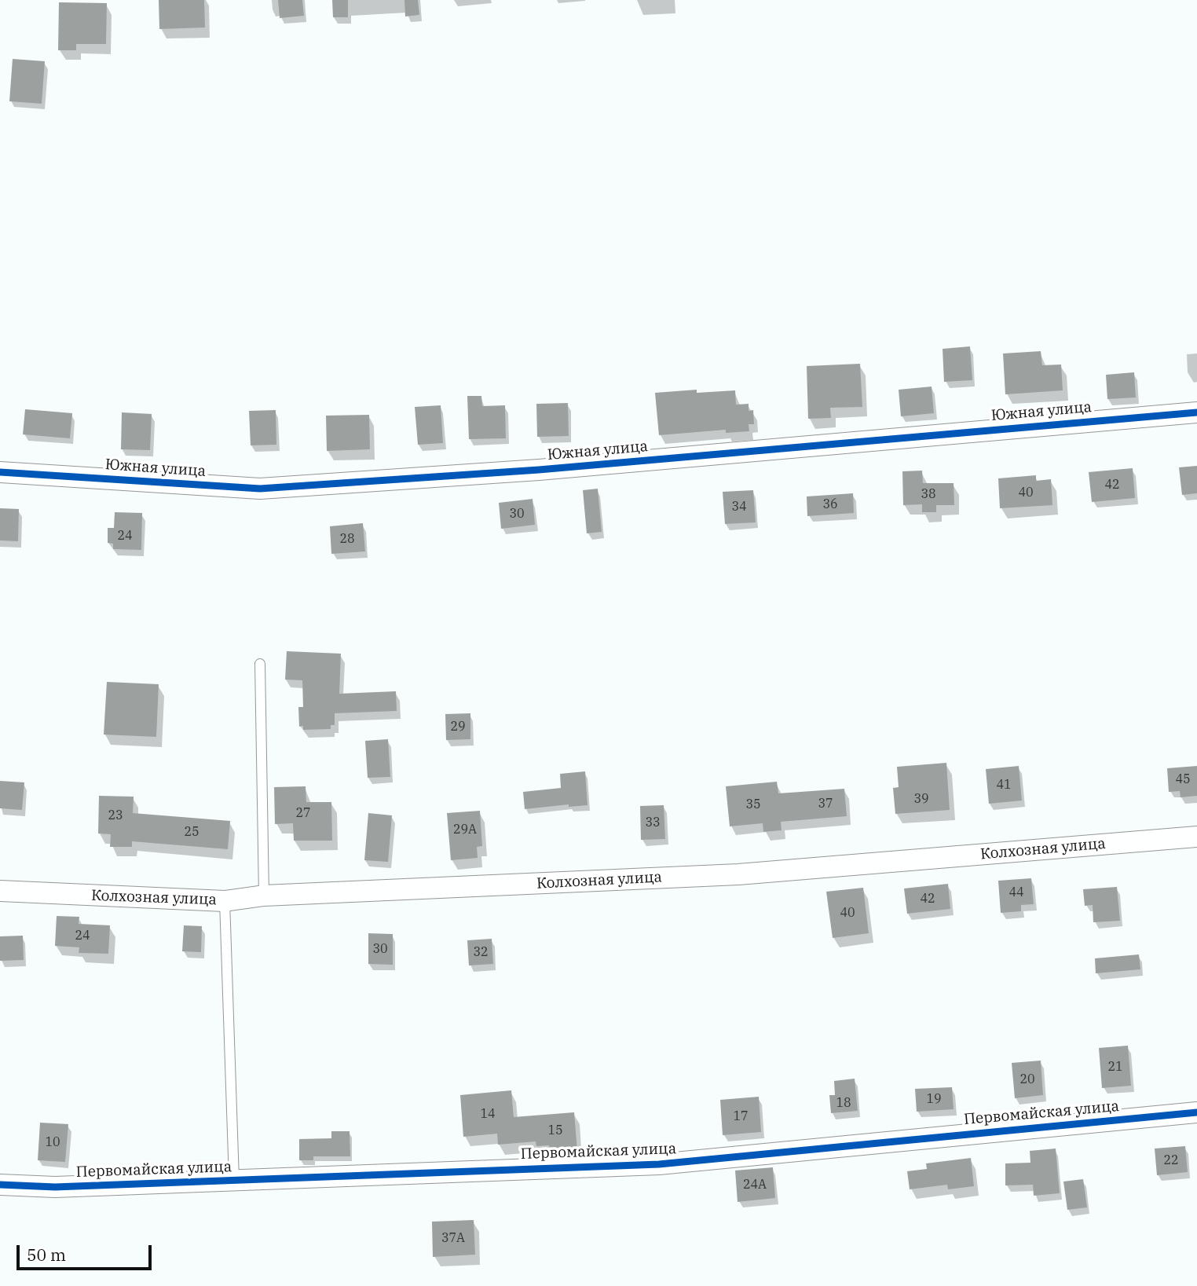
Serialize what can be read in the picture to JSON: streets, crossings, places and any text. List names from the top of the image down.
{
  "streets": {
    "street": ["Южная улица", "Колхозная улица", "Первомайская улица"]
  },
  "house_numbers": [
    "42",
    "40",
    "38",
    "36",
    "34",
    "30",
    "24",
    "28",
    "29",
    "45",
    "41",
    "39",
    "37",
    "35",
    "27",
    "23",
    "33",
    "29А",
    "25",
    "44",
    "42",
    "40",
    "24",
    "30",
    "32",
    "21",
    "20",
    "19",
    "18",
    "14",
    "17",
    "15",
    "10",
    "22",
    "24А",
    "37А"
  ],
  "scale_bar": "50 m"
}
